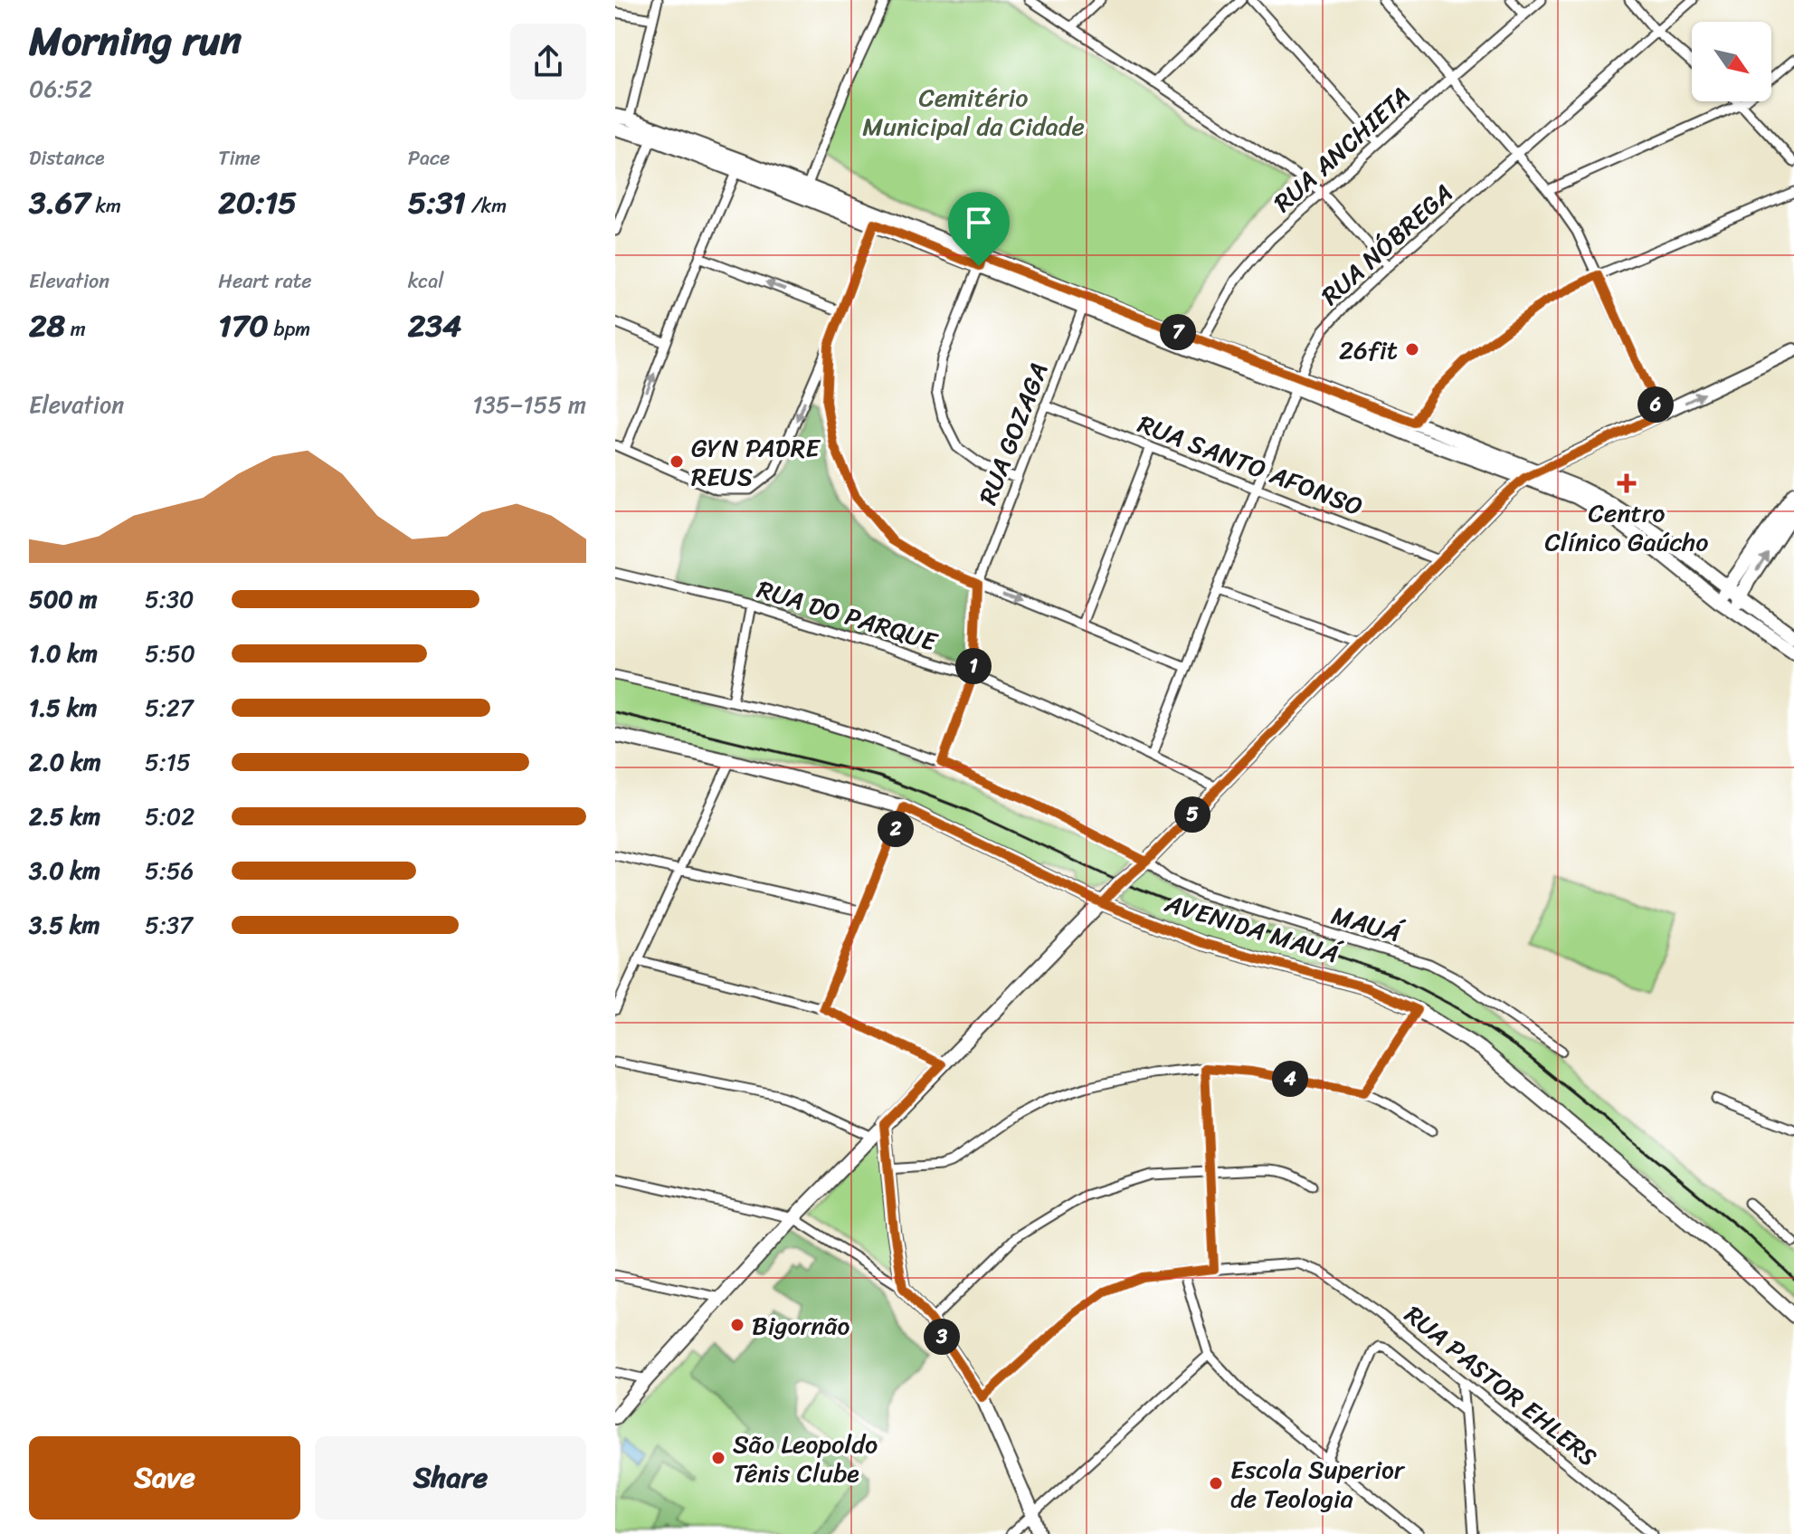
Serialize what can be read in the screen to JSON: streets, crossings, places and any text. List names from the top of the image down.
{
  "streets": {
    "main road": ["AVENIDA MAUÁ"],
    "street": [
      "RUA ANCHIETA",
      "RUA NÓBREGA",
      "RUA GOZAGA",
      "RUA SANTO AFONSO",
      "RUA DO PARQUE",
      "MAUÁ",
      "RUA PASTOR EHLERS"
    ]
  },
  "crossings": [
    ["RUA NÓBREGA", "RUA SANTO AFONSO"],
    ["RUA NÓBREGA", "RUA DO PARQUE"],
    ["RUA GOZAGA", "RUA SANTO AFONSO"],
    ["RUA GOZAGA", "RUA DO PARQUE"],
    ["RUA GOZAGA", "AVENIDA MAUÁ"],
    ["MAUÁ", "AVENIDA MAUÁ"]
  ],
  "parks": ["Cemitério Municipal da Cidade"],
  "places": {
    "other": [
      "26fit",
      "GYN PADRE REUS",
      "Bigornão",
      "São Leopoldo Tênis Clube",
      "Escola Superior de Teologia"
    ],
    "health": ["Centro Clínico Gaúcho"]
  },
  "north": "bottom right",
  "page": {
    "heading": ["Morning run", "06:52"],
    "stats": [
      ["Distance", "3.67 km"],
      ["Time", "20:15"],
      ["Pace", "5:31 /km"],
      ["Elevation", "28 m"],
      ["Heart rate", "170 bpm"],
      ["kcal", "234"]
    ],
    "pins": [
      "7",
      "6",
      "1",
      "5",
      "2",
      "4",
      "3"
    ],
    "chart": ["Elevation", "135–155 m"],
    "list": [
      {
        "name": "500 m",
        "note": "5:30"
      },
      {
        "name": "1.0 km",
        "note": "5:50"
      },
      {
        "name": "1.5 km",
        "note": "5:27"
      },
      {
        "name": "2.0 km",
        "note": "5:15"
      },
      {
        "name": "2.5 km",
        "note": "5:02"
      },
      {
        "name": "3.0 km",
        "note": "5:56"
      },
      {
        "name": "3.5 km",
        "note": "5:37"
      }
    ],
    "buttons": ["Save", "Share"]
  }
}
